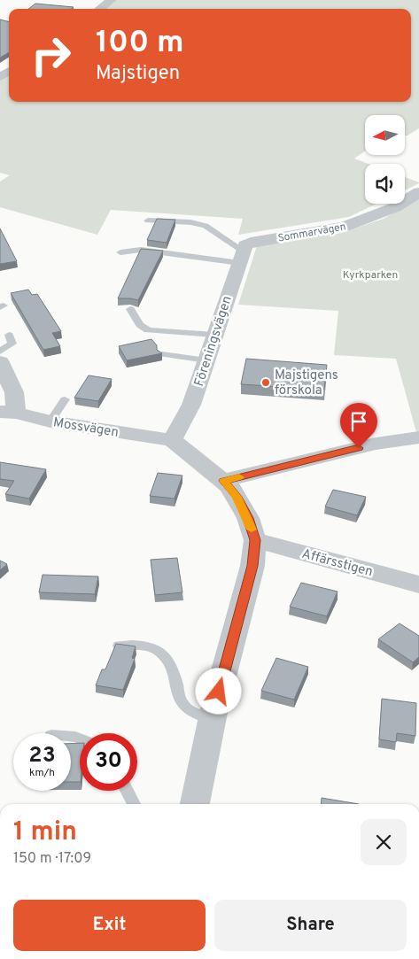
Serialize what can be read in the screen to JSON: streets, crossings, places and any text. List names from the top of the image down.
{
  "streets": {
    "street": [
      "Sommarvägen",
      "Föreningsvägen",
      "Mossvägen",
      "Affärsstigen"
    ]
  },
  "crossings": [
    ["Sommarvägen", "Föreningsvägen"],
    ["Föreningsvägen", "Mossvägen"]
  ],
  "parks": ["Kyrkparken"],
  "places": ["Majstigens förskola"],
  "north": "left",
  "page": {
    "turn": ["100 m", "Majstigen"],
    "speed": "23 km/h",
    "limit": "30",
    "heading": ["1 min", "150 m · 17:09"],
    "buttons": ["Exit", "Share"]
  }
}
